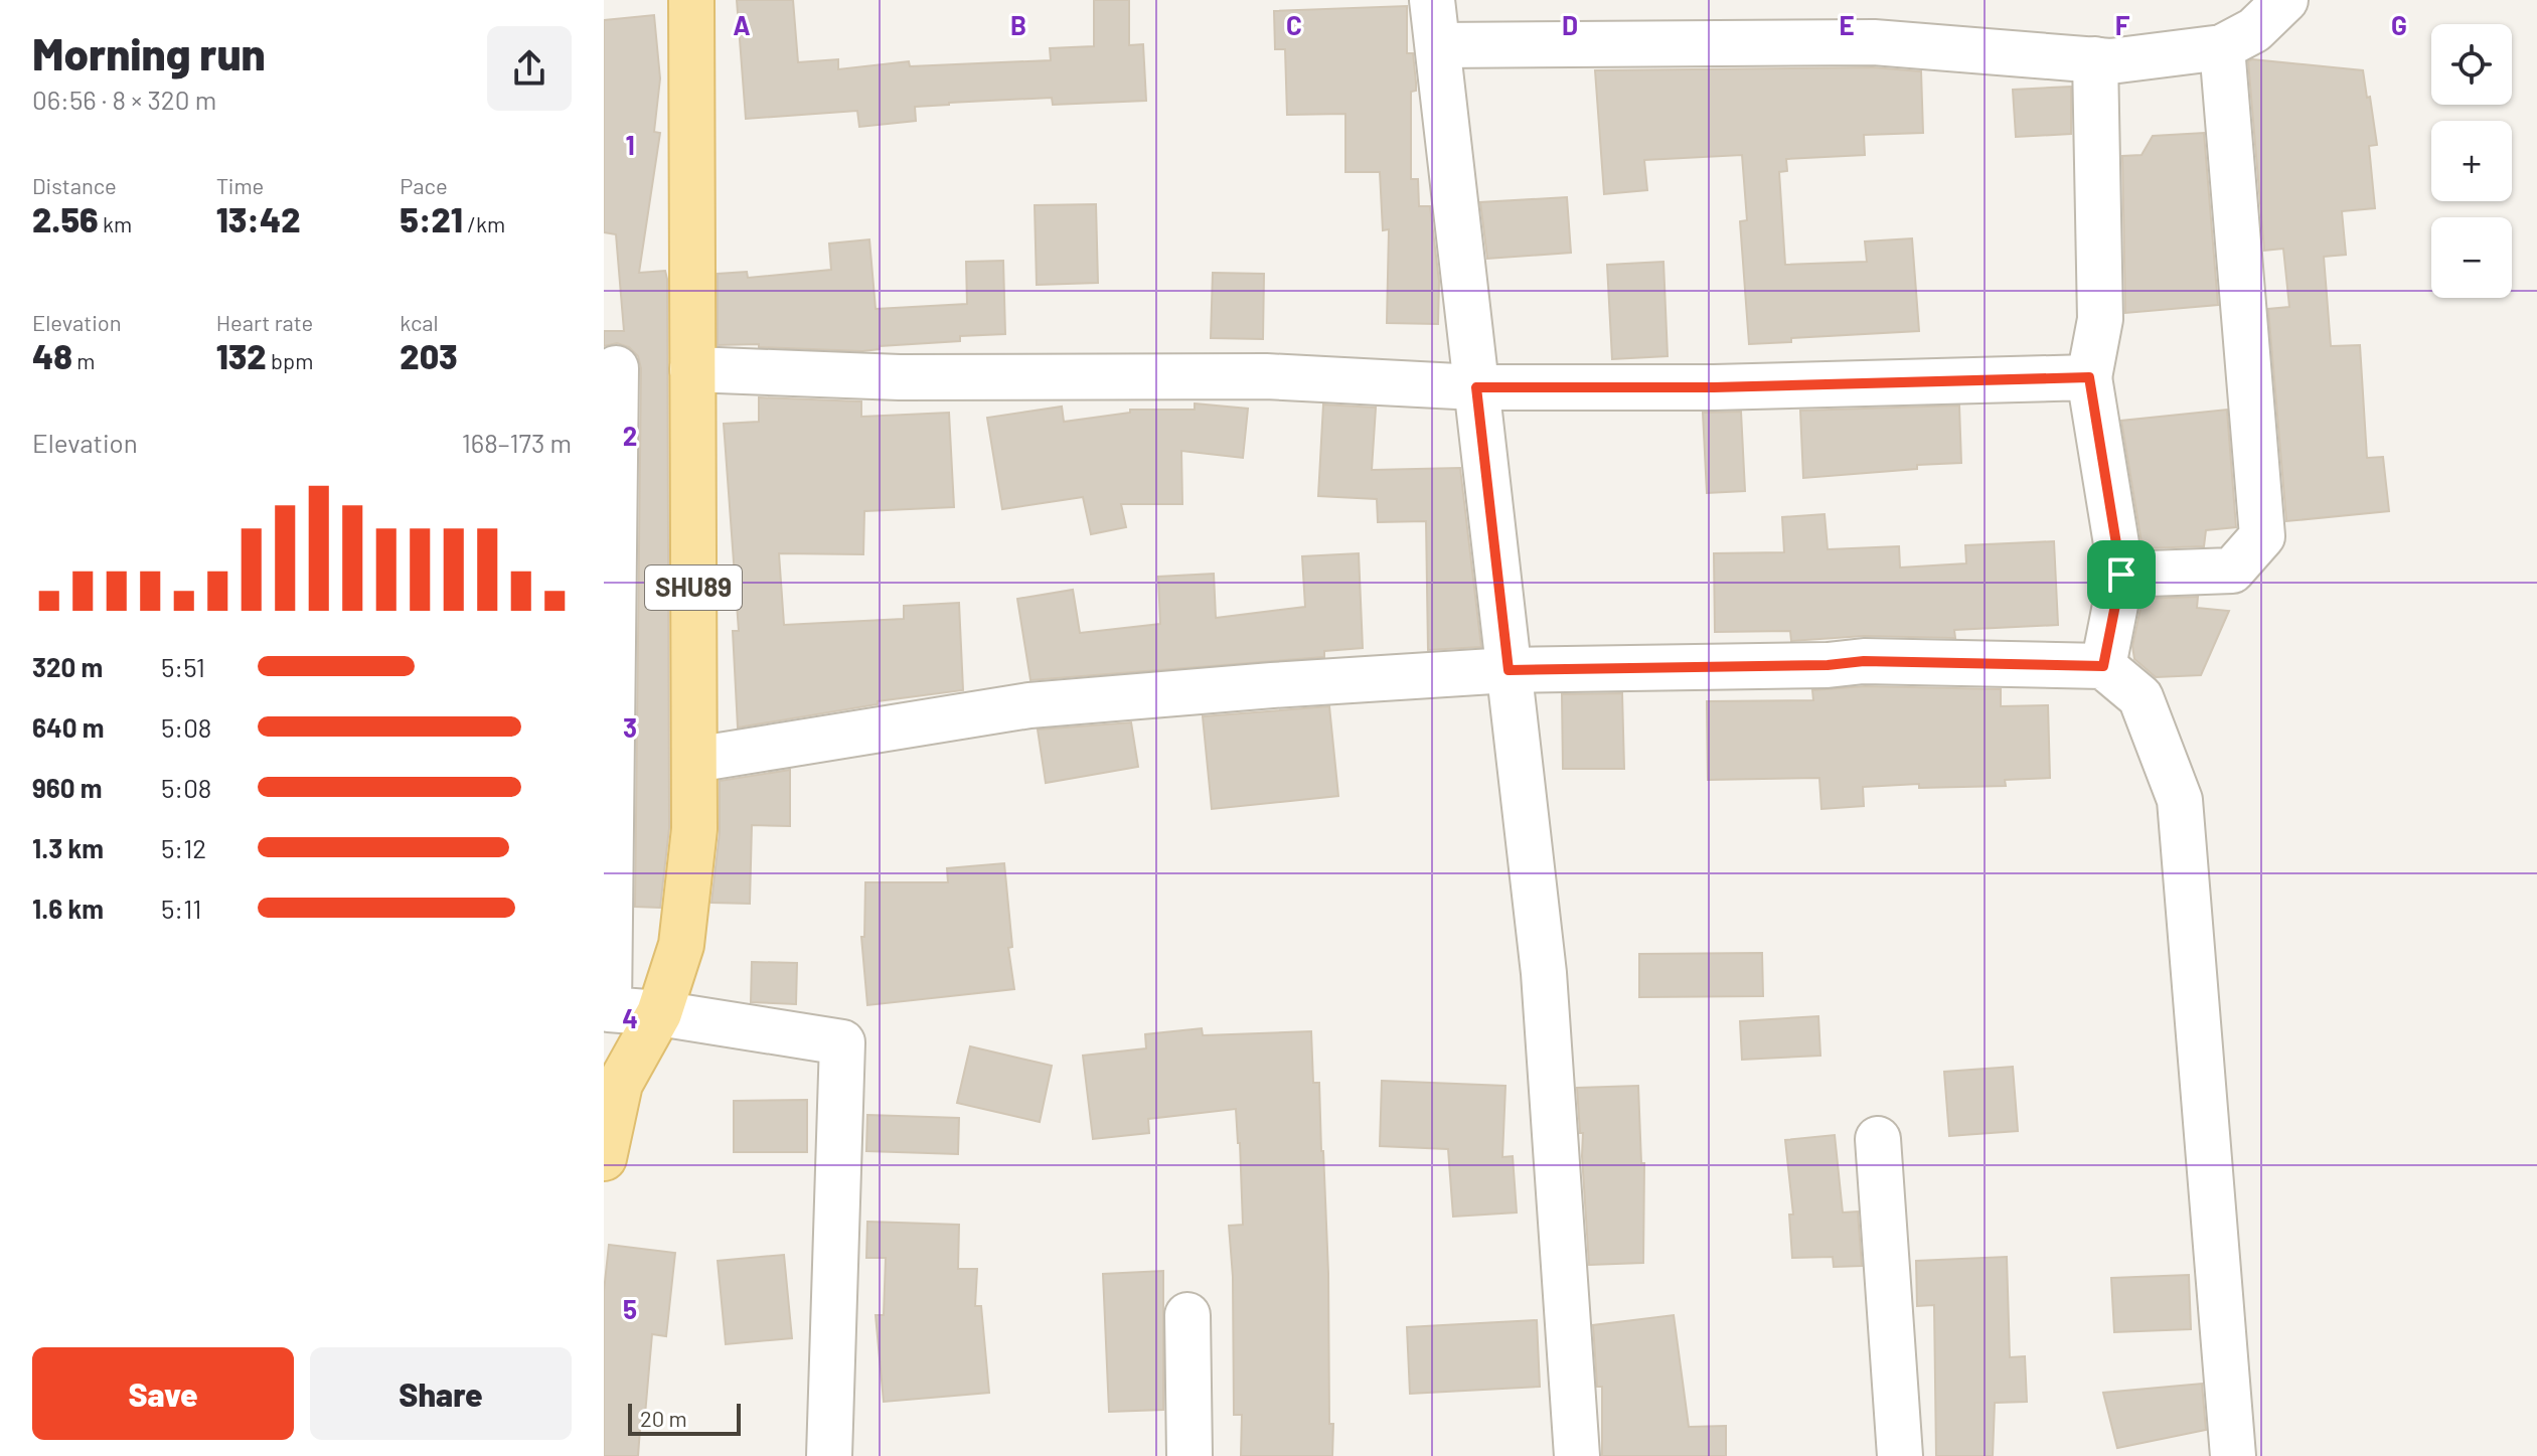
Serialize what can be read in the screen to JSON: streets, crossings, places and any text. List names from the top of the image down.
{
  "streets": {
    "main road": ["SHU89"]
  },
  "scale_bar": "20 m",
  "page": {
    "heading": ["Morning run", "06:56 · 8 × 320 m"],
    "map_buttons": ["+", "−"],
    "stats": [
      ["Distance", "2.56 km"],
      ["Time", "13:42"],
      ["Pace", "5:21 /km"],
      ["Elevation", "48 m"],
      ["Heart rate", "132 bpm"],
      ["kcal", "203"]
    ],
    "chart": ["Elevation", "168–173 m"],
    "list": [
      {
        "name": "320 m",
        "note": "5:51"
      },
      {
        "name": "640 m",
        "note": "5:08"
      },
      {
        "name": "960 m",
        "note": "5:08"
      },
      {
        "name": "1.3 km",
        "note": "5:12"
      },
      {
        "name": "1.6 km",
        "note": "5:11"
      }
    ],
    "buttons": ["Save", "Share"],
    "scale": "20 m"
  },
  "grid": {
    "columns": [
      "A",
      "B",
      "C",
      "D",
      "E",
      "F",
      "G"
    ],
    "rows": [
      "1",
      "2",
      "3",
      "4",
      "5"
    ]
  }
}
